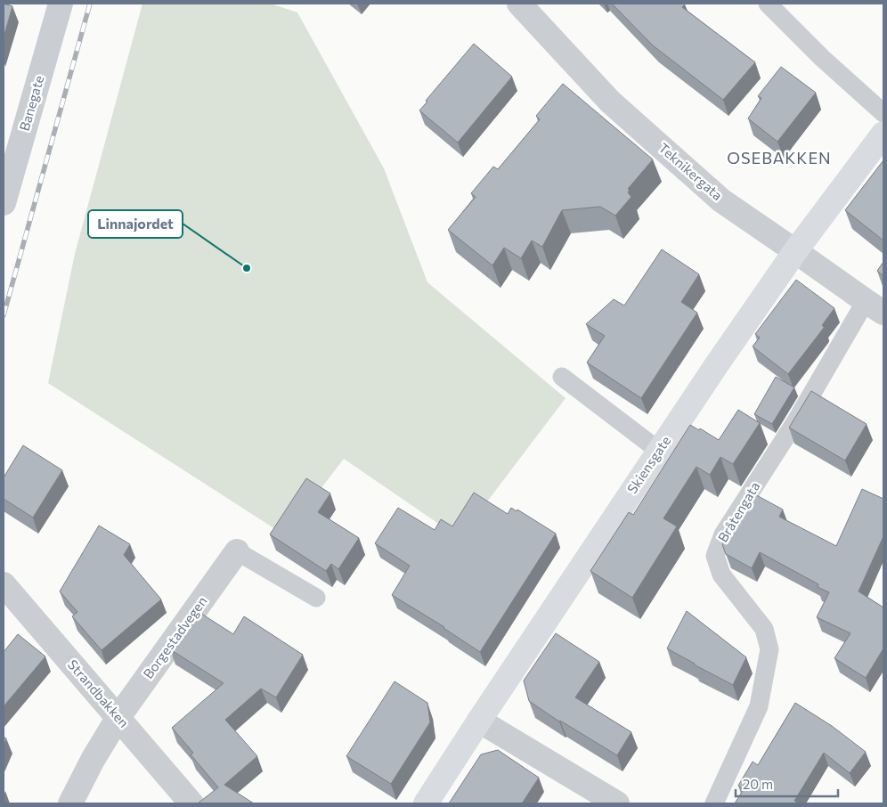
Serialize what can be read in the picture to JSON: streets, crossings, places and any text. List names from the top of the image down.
{
  "streets": {
    "street": [
      "Banegate",
      "Teknikergata",
      "Skiensgate",
      "Borgestadvegen",
      "Strandbakken"
    ],
    "lane": ["Bråtengata"]
  },
  "crossings": [
    ["Teknikergata", "Skiensgate"],
    ["Teknikergata", "Bråtengata"],
    ["Borgestadvegen", "Strandbakken"]
  ],
  "districts": ["OSEBAKKEN"],
  "places": ["Linnajordet"],
  "scale_bar": "20 m"
}
